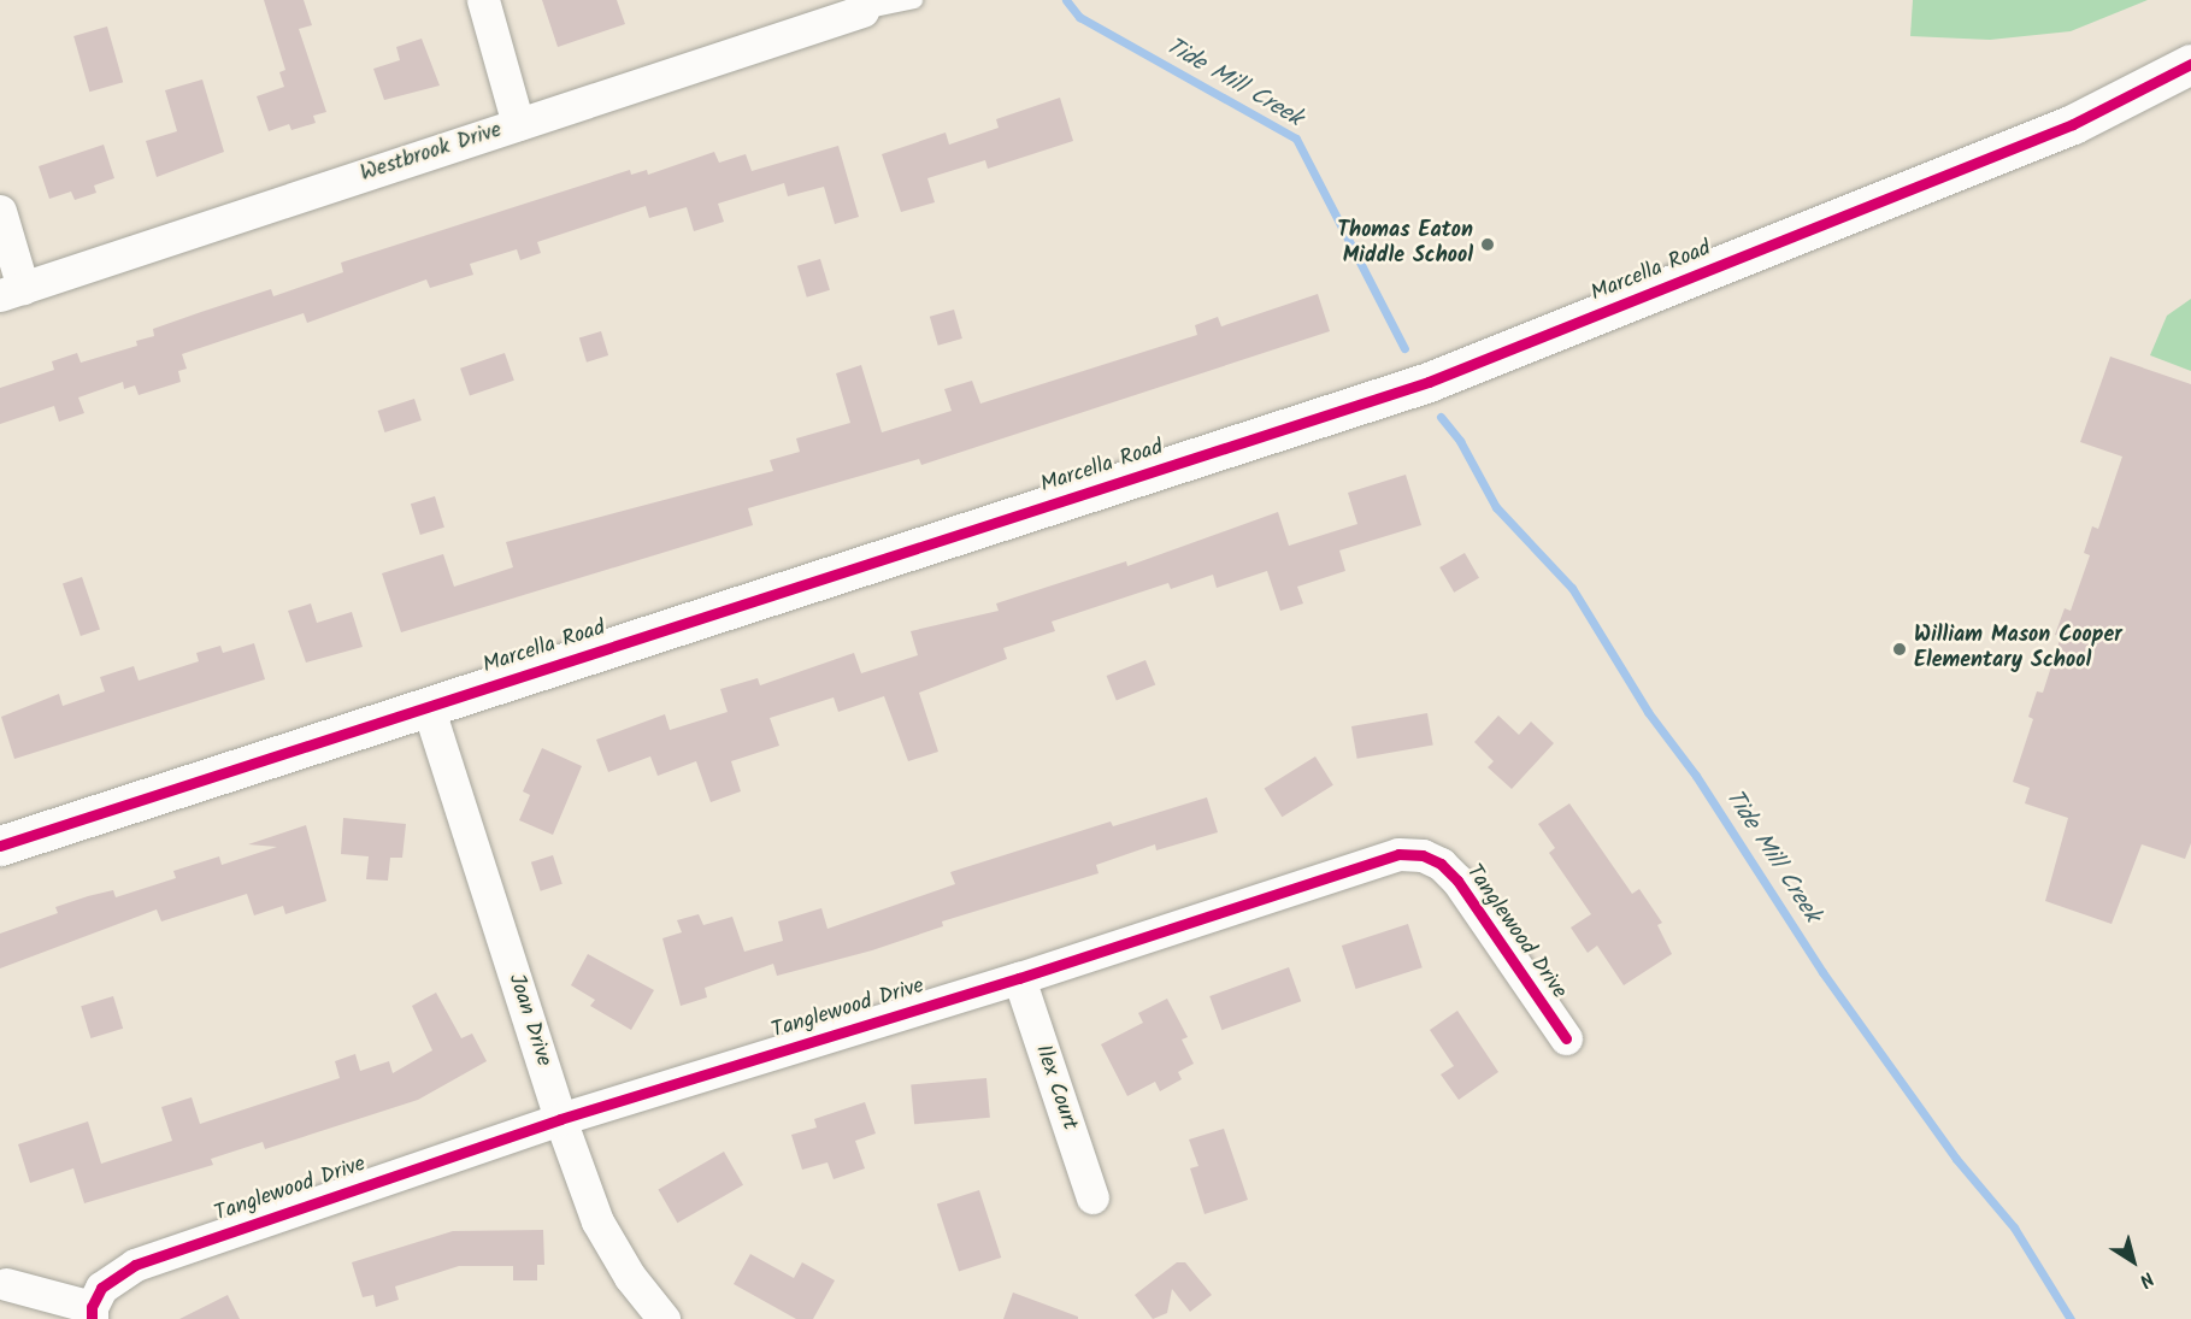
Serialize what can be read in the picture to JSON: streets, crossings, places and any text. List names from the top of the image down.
{
  "streets": {
    "street": [
      "Westbrook Drive",
      "Marcella Road",
      "Tanglewood Drive",
      "Joan Drive",
      "Ilex Court"
    ]
  },
  "crossings": [
    ["Marcella Road", "Joan Drive"],
    ["Tanglewood Drive", "Joan Drive"],
    ["Tanglewood Drive", "Ilex Court"]
  ],
  "water": ["Tide Mill Creek"],
  "places": ["Thomas Eaton Middle School", "William Mason Cooper Elementary School"],
  "north": "bottom right"
}
